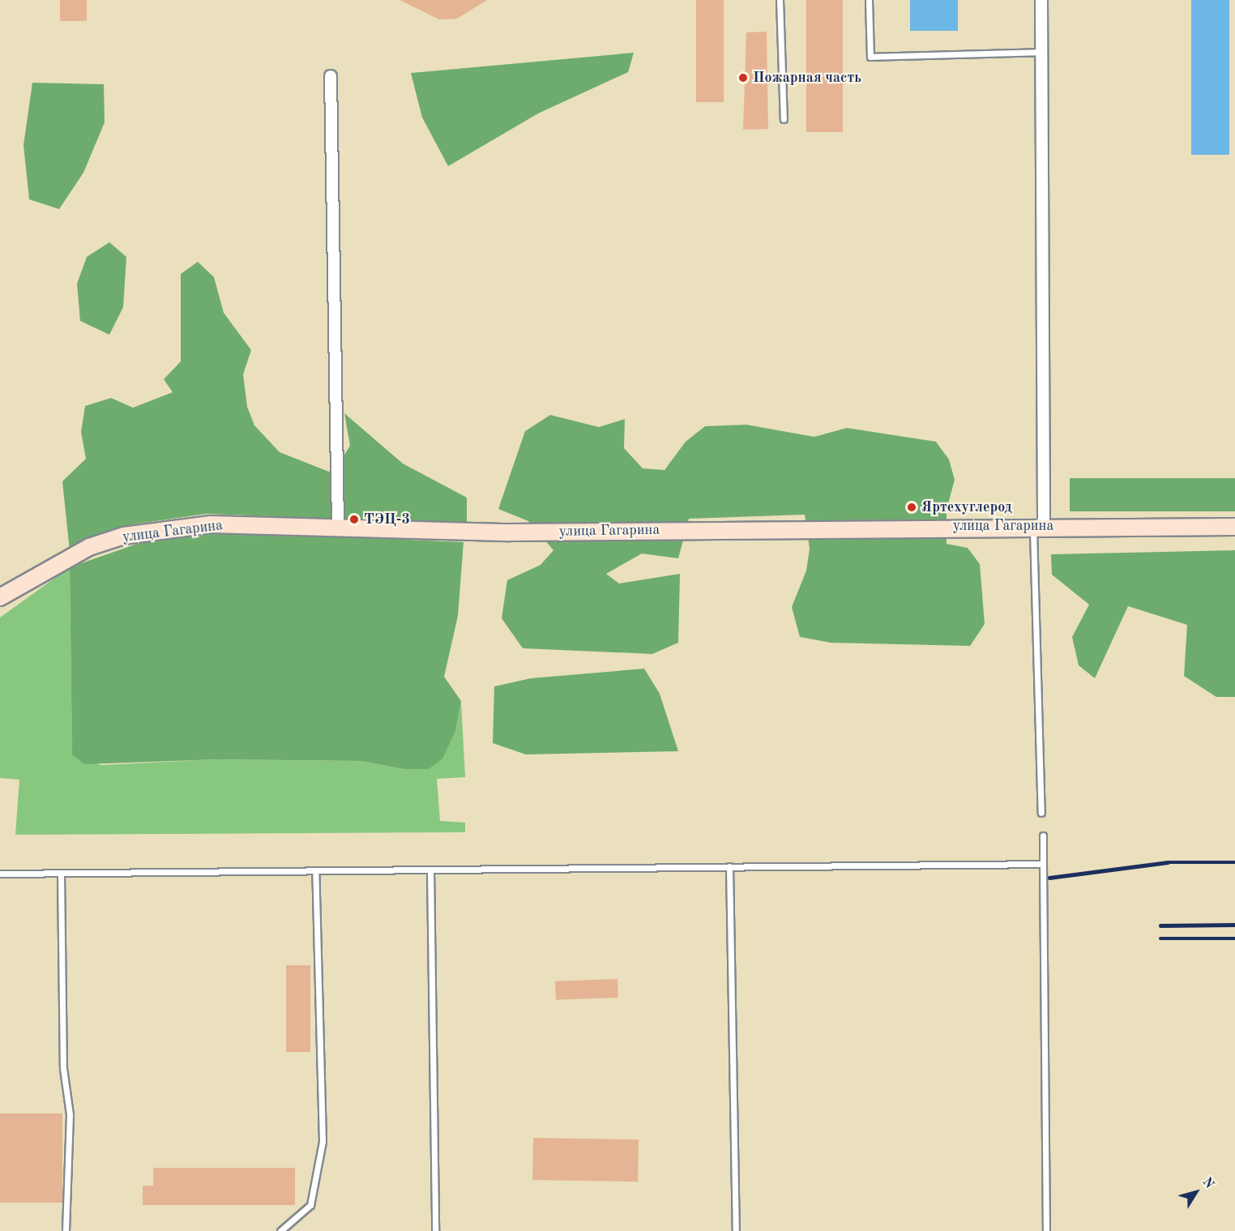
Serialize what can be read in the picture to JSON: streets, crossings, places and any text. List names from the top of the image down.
{
  "streets": {
    "main road": ["улица Гагарина"]
  },
  "places": ["Пожарная часть", "Яртехуглерод", "ТЭЦ-3"],
  "north": "top right"
}
